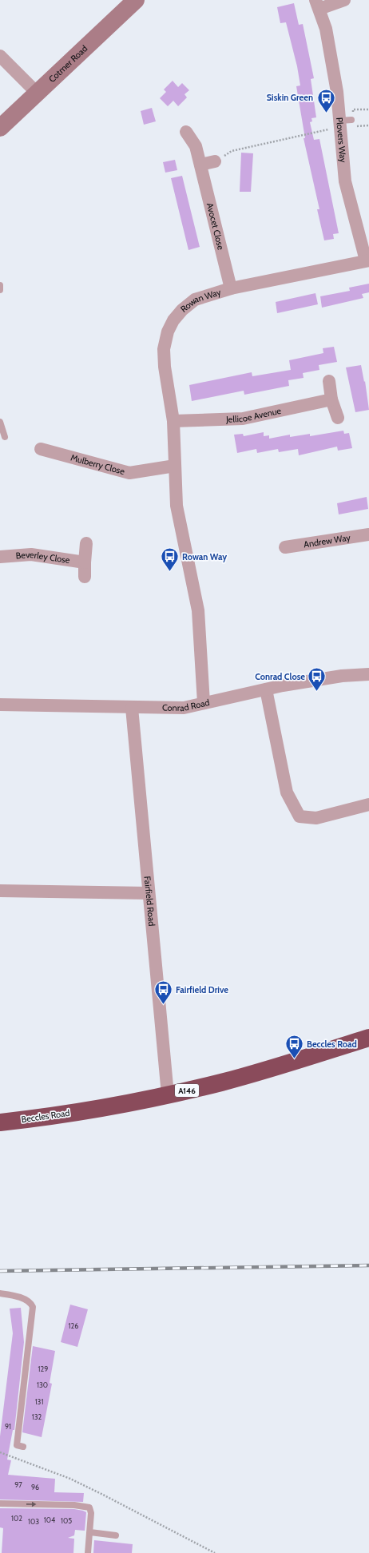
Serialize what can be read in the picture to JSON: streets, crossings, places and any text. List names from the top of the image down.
{
  "streets": {
    "highway": ["A146", "Beccles Road"],
    "street": [
      "Cotmer Road",
      "Plovers Way",
      "Avocet Close",
      "Rowan Way",
      "Jellicoe Avenue",
      "Mulberry Close",
      "Andrew Way",
      "Beverley Close",
      "Conrad Road",
      "Fairfield Road"
    ]
  },
  "crossings": [
    ["Plovers Way", "Rowan Way"],
    ["Avocet Close", "Rowan Way"],
    ["Rowan Way", "Jellicoe Avenue"],
    ["Rowan Way", "Mulberry Close"],
    ["Rowan Way", "Conrad Road"],
    ["Conrad Road", "Fairfield Road"],
    ["Fairfield Road", "Beccles Road"]
  ],
  "places": {
    "bus stop": [
      "Siskin Green",
      "Rowan Way",
      "Conrad Close",
      "Fairfield Drive",
      "Beccles Road"
    ]
  },
  "house_numbers": [
    "126",
    "129",
    "130",
    "131",
    "132",
    "91",
    "97",
    "96",
    "102",
    "104",
    "105",
    "103"
  ]
}
